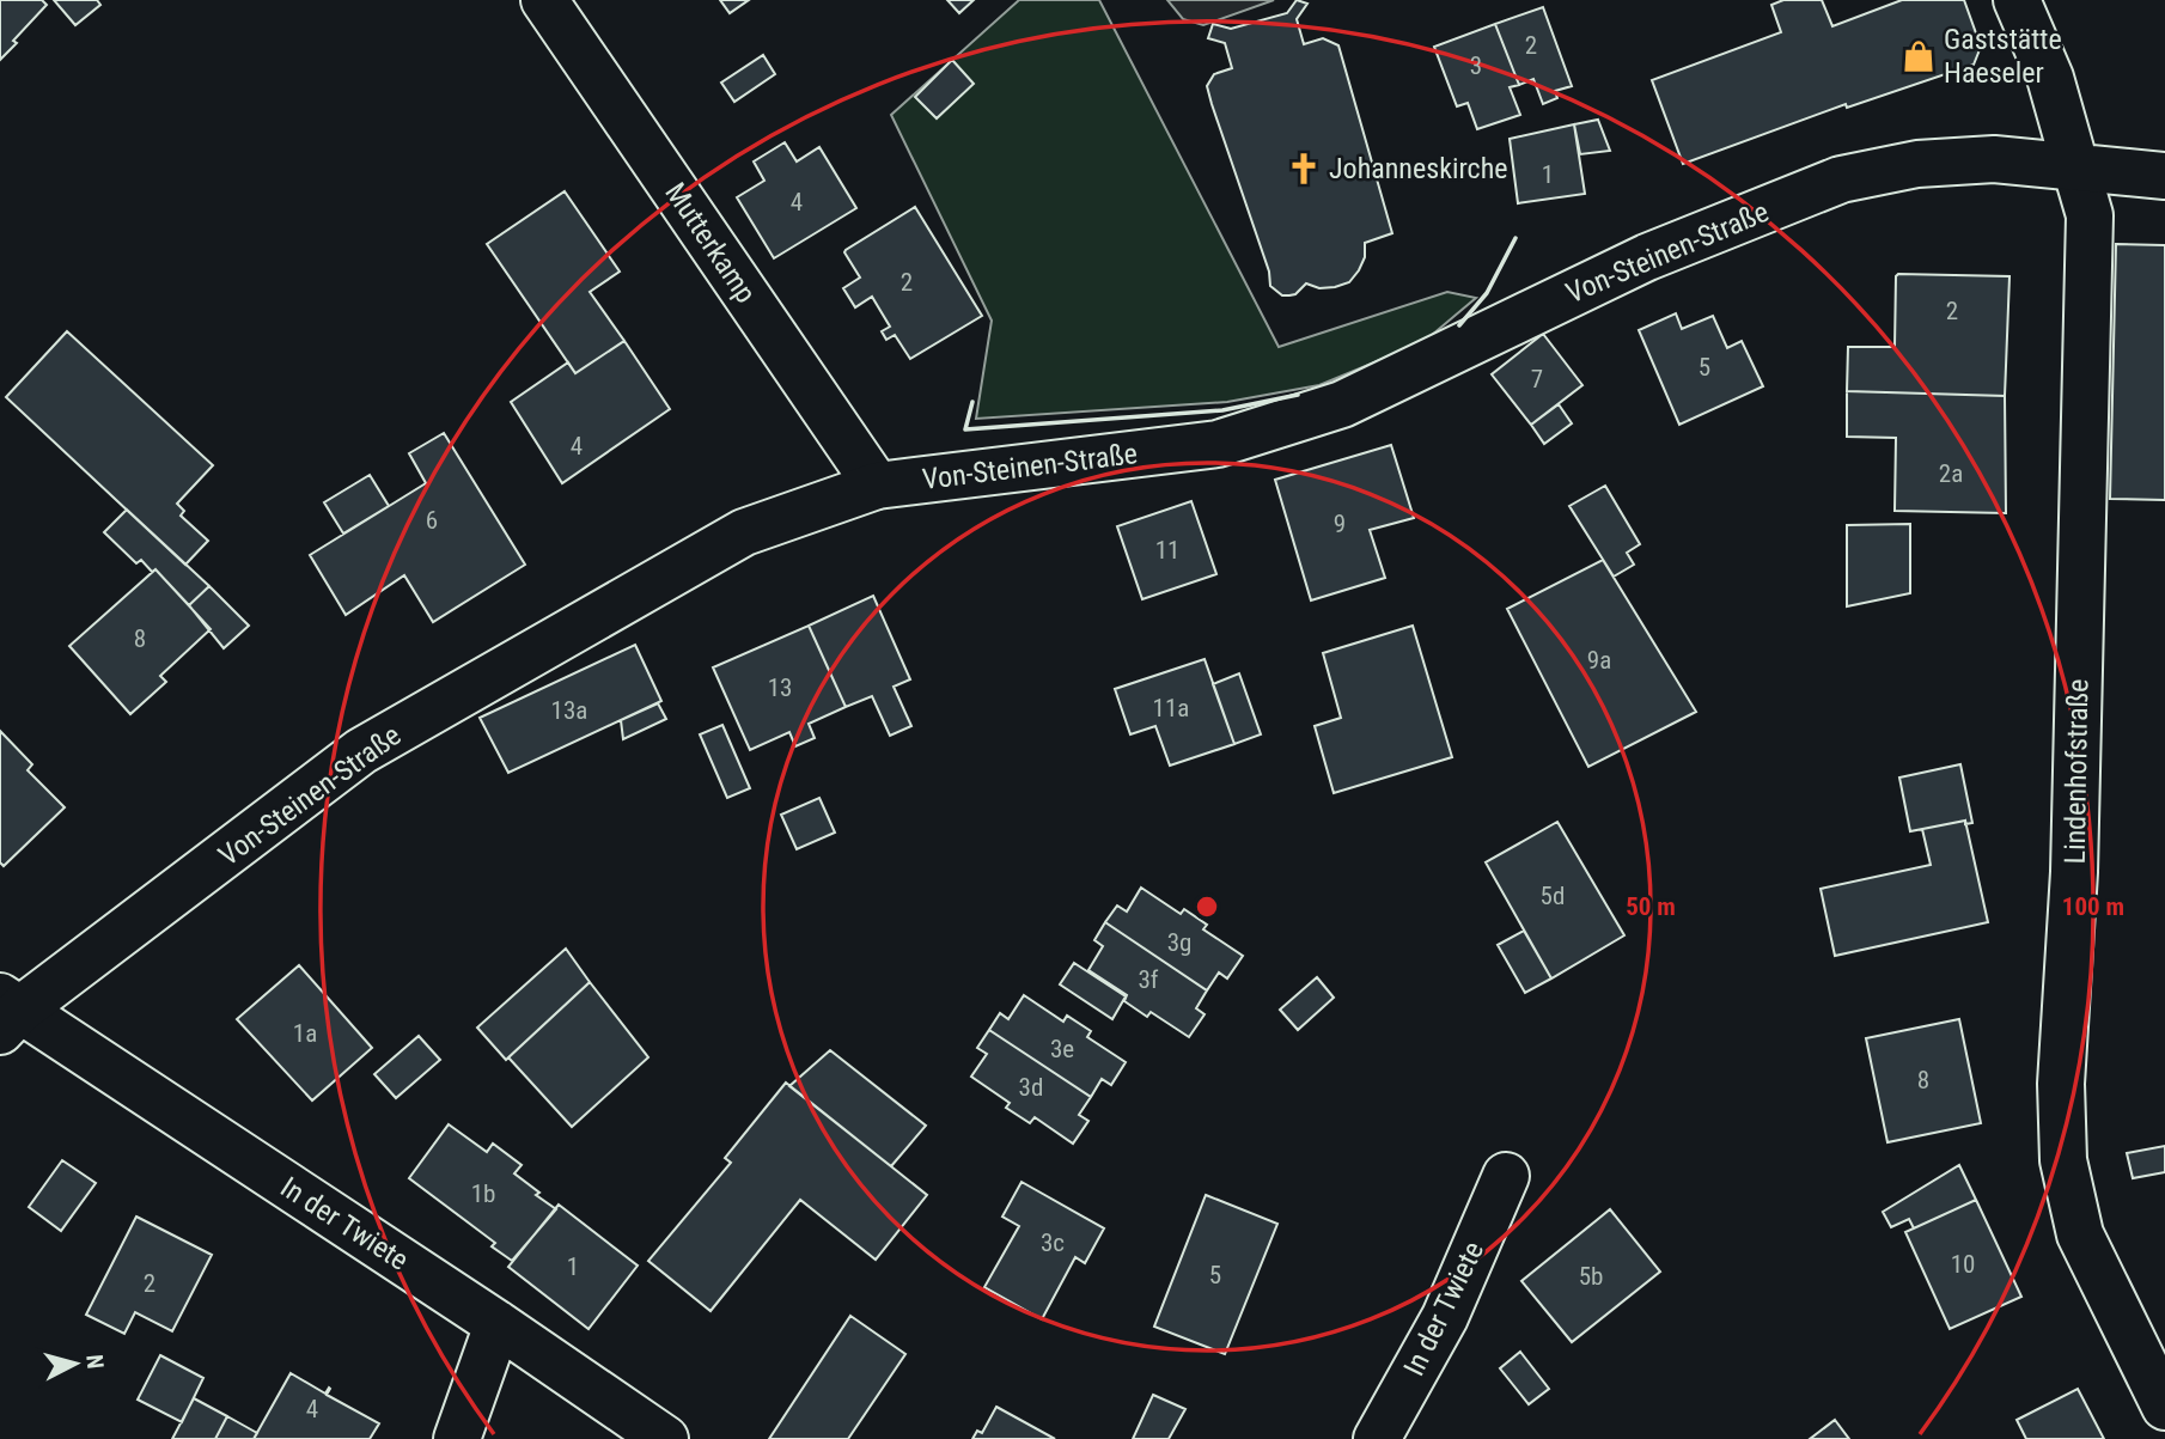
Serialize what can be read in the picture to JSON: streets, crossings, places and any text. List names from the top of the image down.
{
  "streets": {
    "street": [
      "Mutterkamp",
      "Von-Steinen-Straße",
      "Lindenhofstraße",
      "In der Twiete"
    ]
  },
  "crossings": [
    ["Mutterkamp", "Von-Steinen-Straße"],
    ["Von-Steinen-Straße", "Lindenhofstraße"],
    ["Von-Steinen-Straße", "In der Twiete"]
  ],
  "places": {
    "shop": ["Gaststätte Haeseler"],
    "church": ["Johanneskirche"]
  },
  "house_numbers": [
    "2",
    "3",
    "1",
    "4",
    "2",
    "2",
    "5",
    "7",
    "4",
    "2a",
    "6",
    "9",
    "11",
    "8",
    "9a",
    "13",
    "11a",
    "13a",
    "5d",
    "3g",
    "3f",
    "1a",
    "3e",
    "8",
    "3d",
    "1b",
    "3c",
    "10",
    "1",
    "5",
    "5b",
    "2",
    "4"
  ],
  "north": "right",
  "rings": ["50 m", "100 m"]
}
